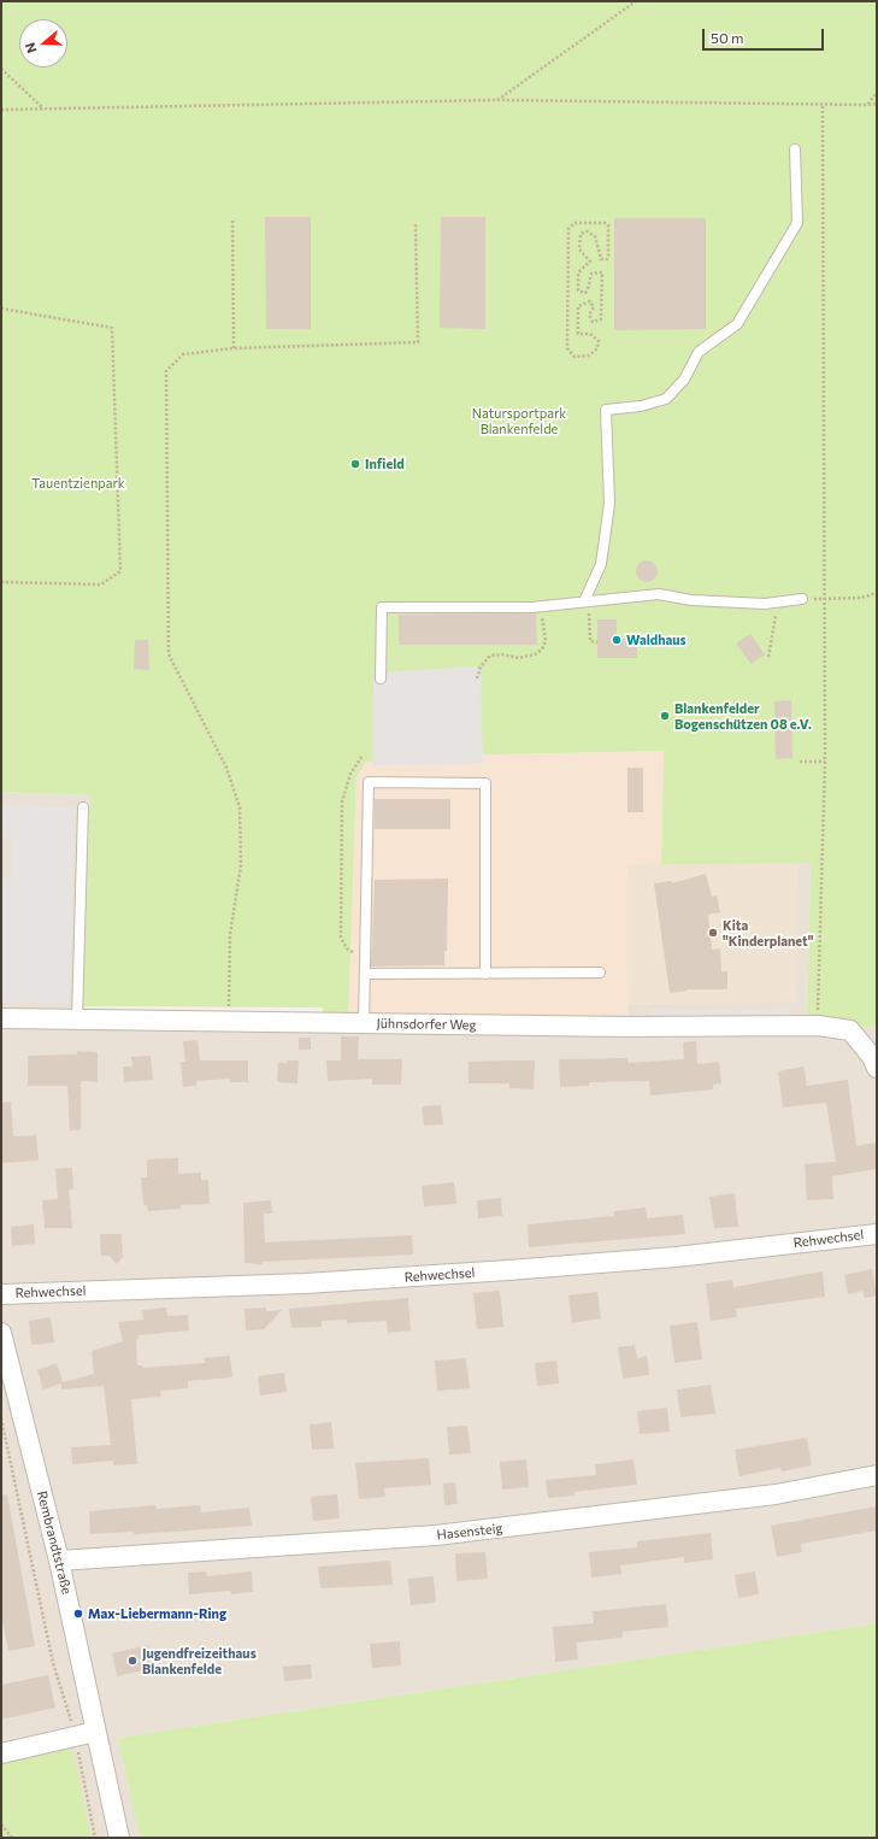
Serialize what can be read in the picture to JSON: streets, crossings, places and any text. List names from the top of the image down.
{
  "streets": {
    "street": [
      "Jühnsdorfer Weg",
      "Rehwechsel",
      "Hasensteig",
      "Rembrandtstraße"
    ]
  },
  "crossings": [
    ["Hasensteig", "Rembrandtstraße"]
  ],
  "parks": ["Natursportpark Blankenfelde", "Tauentzienpark"],
  "places": [
    "Infield",
    "Waldhaus",
    "Blankenfelder Bogenschützen 08 e.V.",
    "Kita \"Kinderplanet\"",
    "Max-Liebermann-Ring",
    "Jugendfreizeithaus Blankenfelde"
  ],
  "scale_bar": "50 m",
  "north": "left"
}
